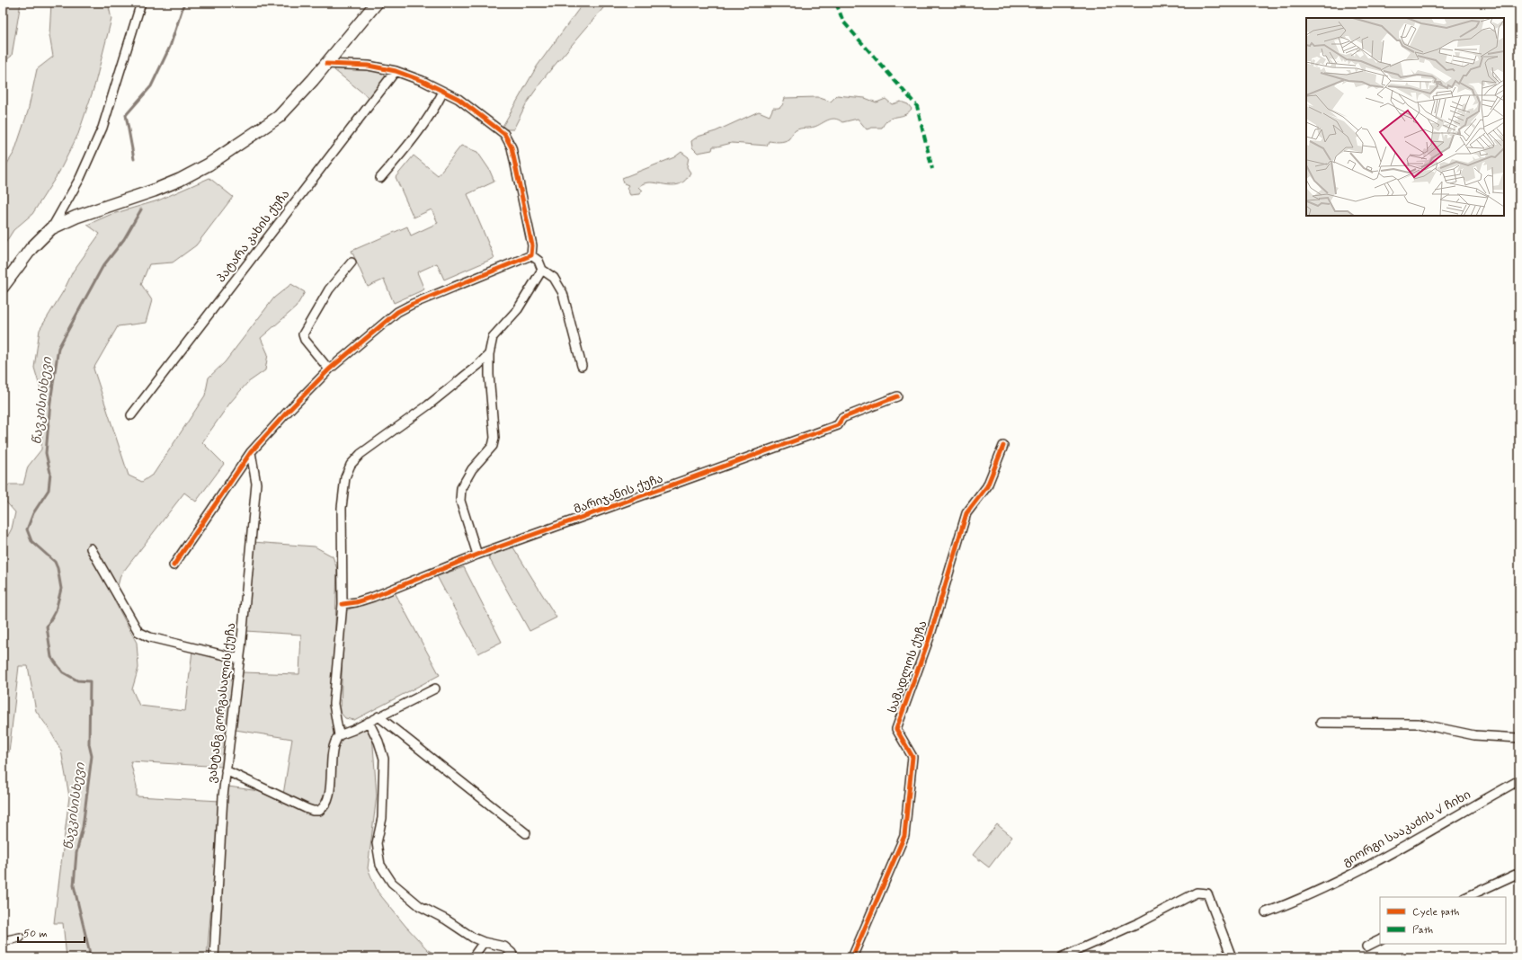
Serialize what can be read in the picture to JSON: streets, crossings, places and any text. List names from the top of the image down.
{
  "streets": {
    "street": [
      "პატარა კახის ქუჩა",
      "მარიჯანის ქუჩა",
      "სამადლოს ქუჩა",
      "ვახტანგ გორგასალის ქუჩა",
      "გიორგი სააკაძის V ჩიხი"
    ]
  },
  "water": ["წავკისისხევი"],
  "legend": ["Cycle path", "Path"],
  "scale_bar": "50 m"
}
